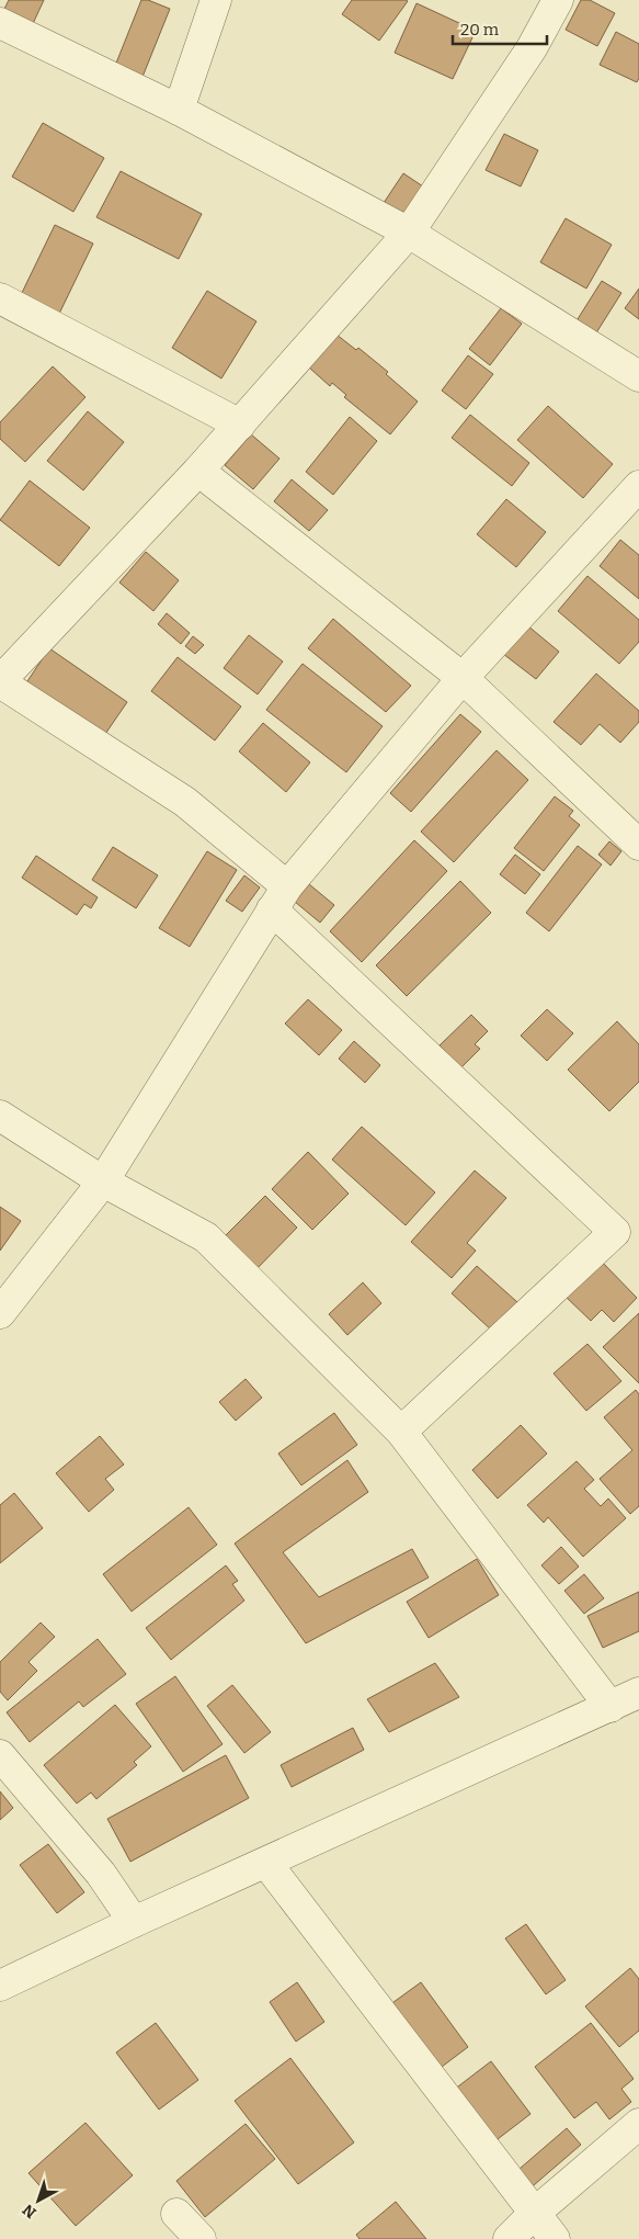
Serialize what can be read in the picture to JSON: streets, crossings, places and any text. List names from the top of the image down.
{
  "scale_bar": "20 m",
  "north": "bottom left"
}
